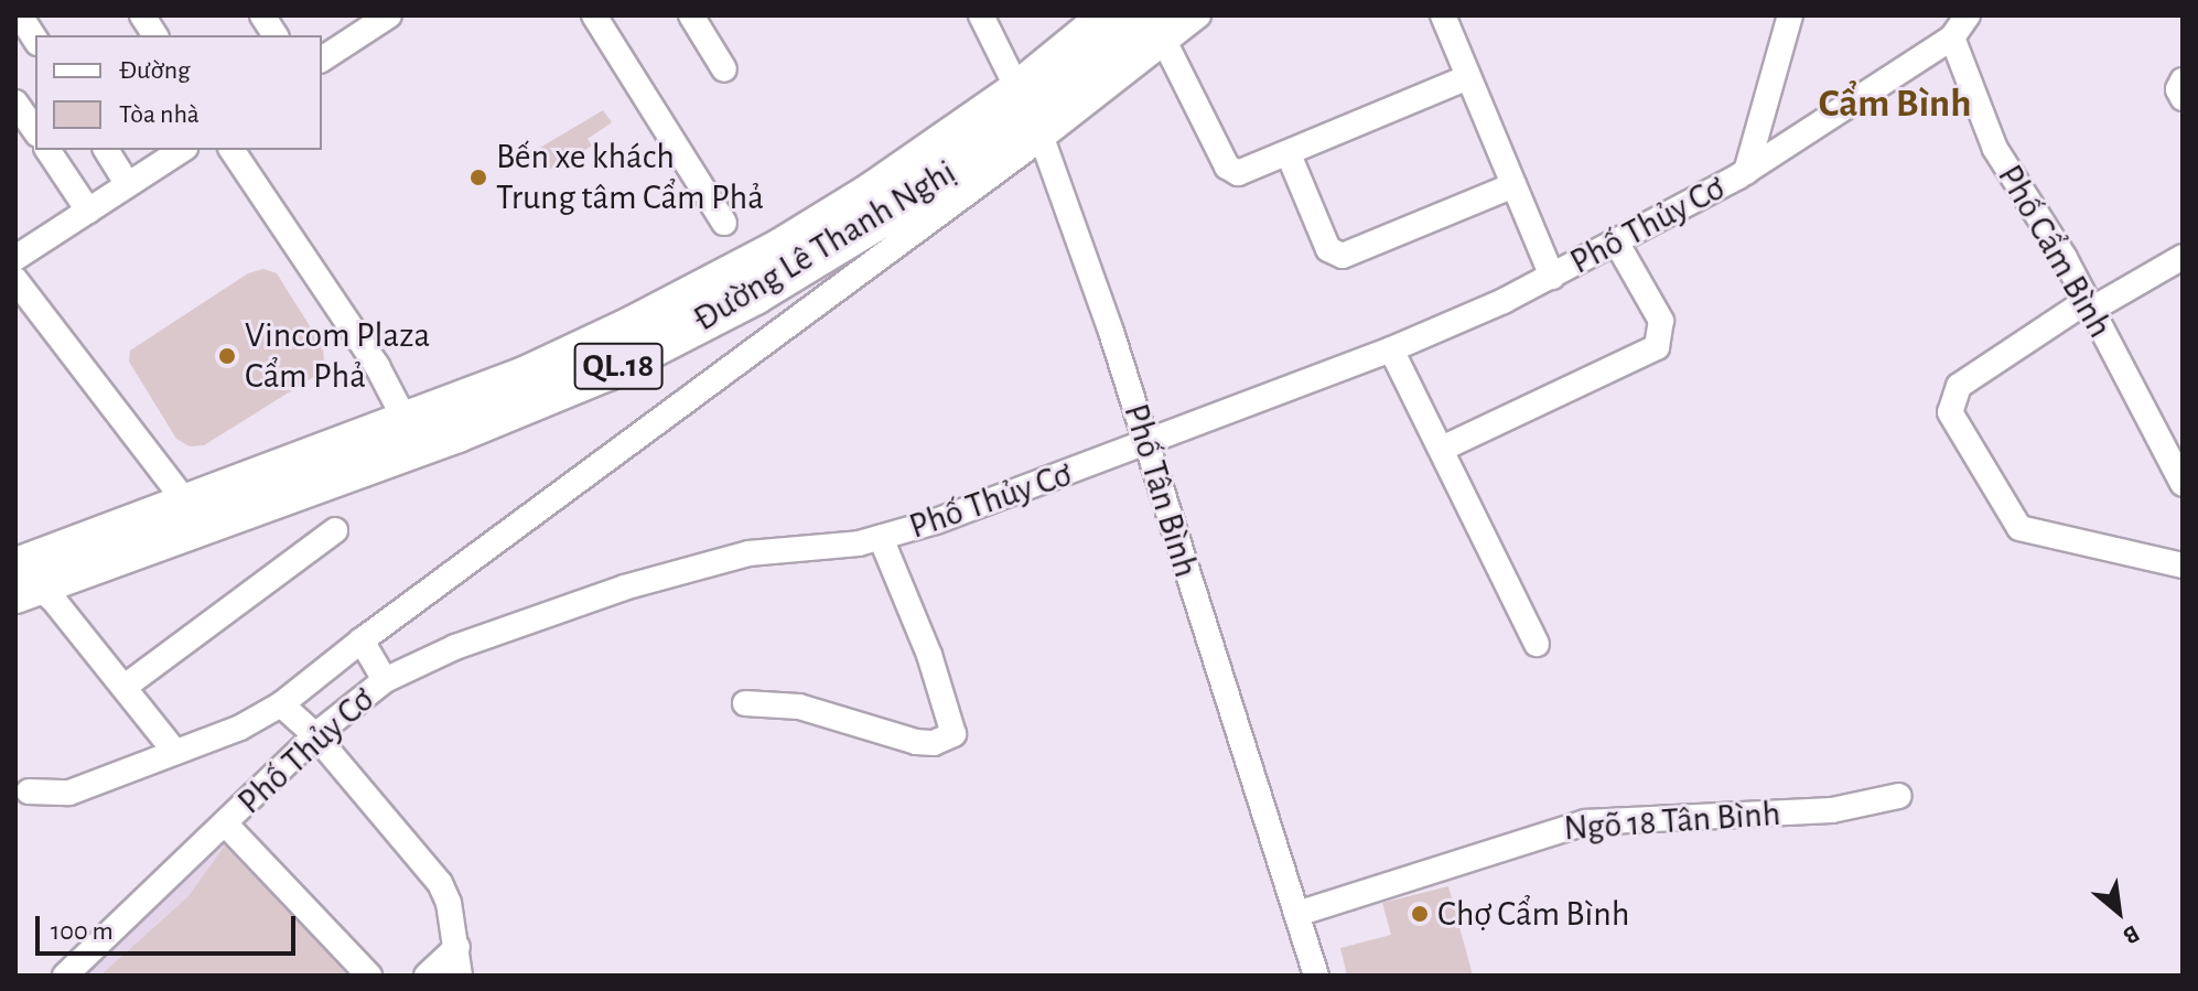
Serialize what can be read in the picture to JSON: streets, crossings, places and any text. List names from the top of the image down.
{
  "streets": {
    "highway": ["Đường Lê Thanh Nghị", "QL.18"],
    "street": [
      "Phố Thủy Cơ",
      "Phố Cẩm Bình",
      "Phố Tân Bình",
      "Ngõ 18 Tân Bình"
    ]
  },
  "crossings": [
    ["Phố Thủy Cơ", "Phố Cẩm Bình"],
    ["Phố Thủy Cơ", "Phố Tân Bình"],
    ["Đường Lê Thanh Nghị", "Phố Tân Bình"],
    ["Phố Tân Bình", "Ngõ 18 Tân Bình"]
  ],
  "districts": ["Cẩm Bình"],
  "places": ["Bến xe khách Trung tâm Cẩm Phả", "Vincom Plaza Cẩm Phả", "Chợ Cẩm Bình"],
  "legend": ["Đường", "Tòa nhà"],
  "scale_bar": "100 m",
  "north": "bottom right"
}
